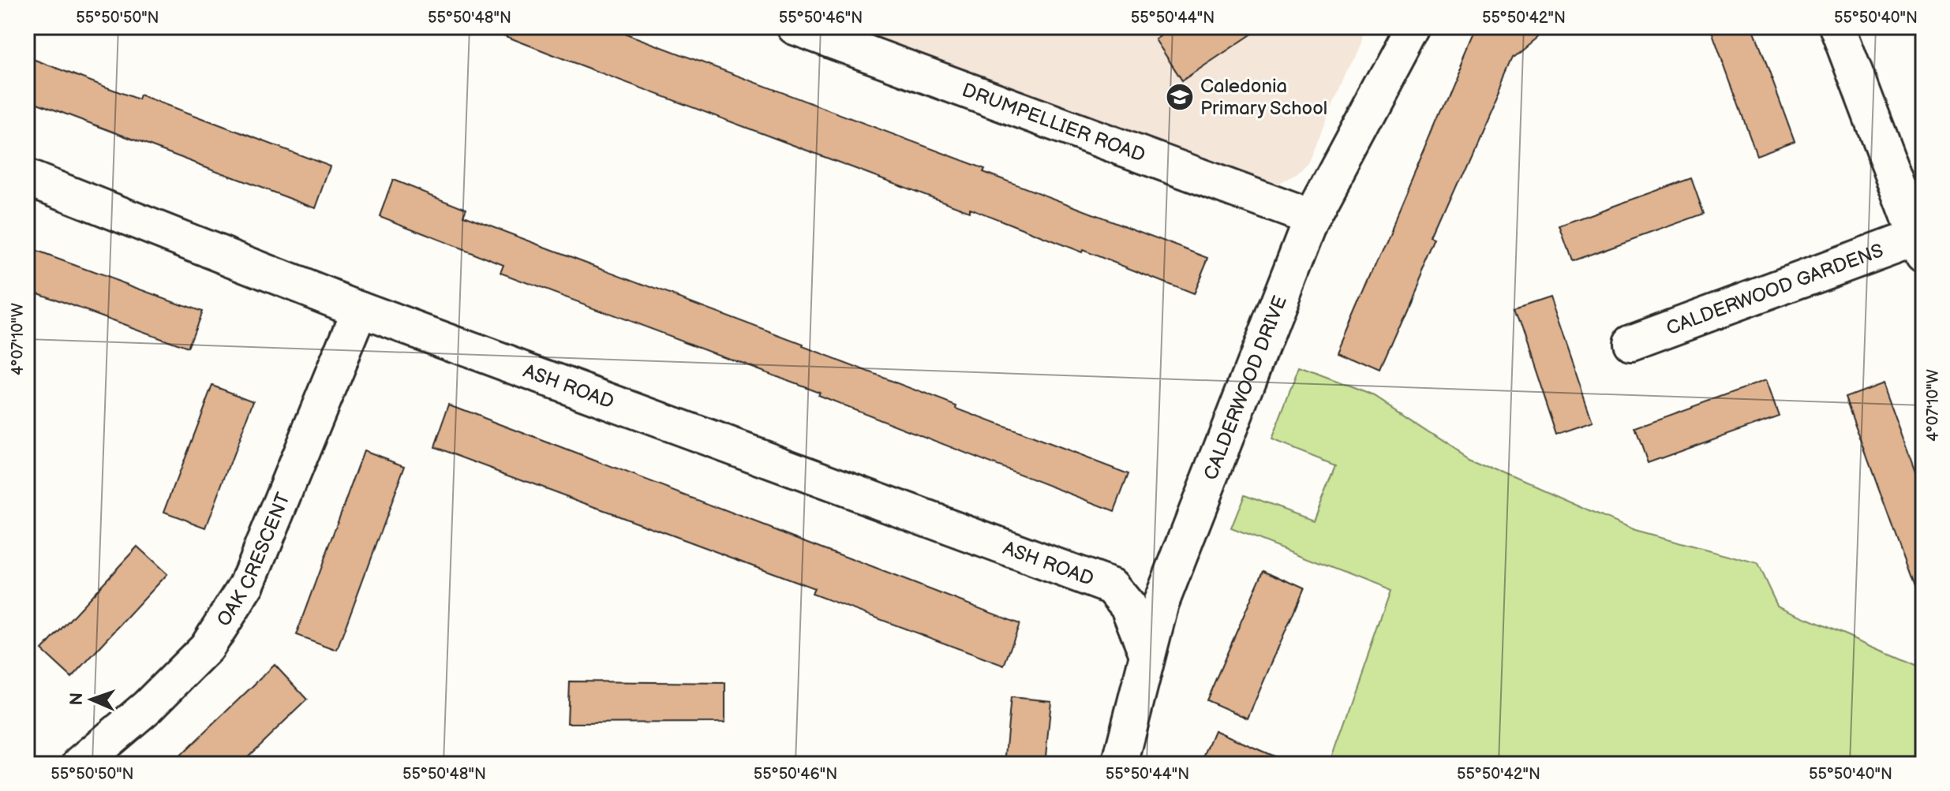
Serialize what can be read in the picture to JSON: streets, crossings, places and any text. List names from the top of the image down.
{
  "streets": {
    "street": [
      "DRUMPELLIER ROAD",
      "CALDERWOOD GARDENS",
      "ASH ROAD",
      "CALDERWOOD DRIVE",
      "OAK CRESCENT"
    ]
  },
  "crossings": [
    ["DRUMPELLIER ROAD", "CALDERWOOD DRIVE"],
    ["ASH ROAD", "CALDERWOOD DRIVE"],
    ["ASH ROAD", "OAK CRESCENT"]
  ],
  "places": {
    "school or university": ["Caledonia Primary School"]
  },
  "north": "left",
  "coordinates": [
    "55°50'50\"N",
    "55°50'48\"N",
    "55°50'46\"N",
    "55°50'44\"N",
    "55°50'42\"N",
    "55°50'40\"N",
    "4°07'10\"W"
  ]
}
